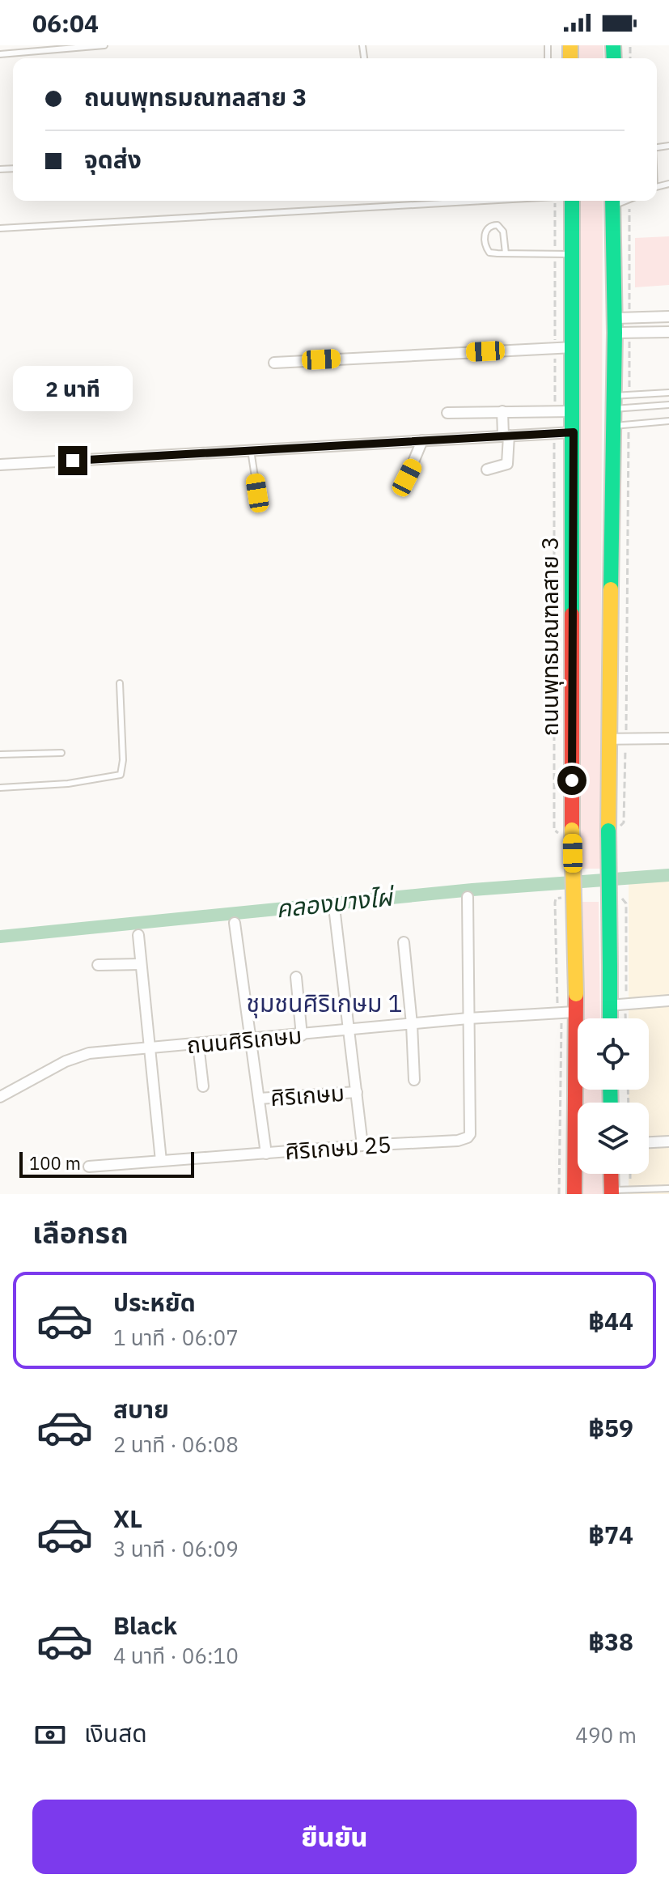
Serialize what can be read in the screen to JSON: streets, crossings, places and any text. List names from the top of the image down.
{
  "streets": {
    "main road": ["ถนนพุทธมณฑลสาย 3"],
    "street": ["ถนนศิริเกษม", "ศิริเกษม", "ศิริเกษม 25"]
  },
  "crossings": [
    ["ถนนพุทธมณฑลสาย 3", "ถนนศิริเกษม"],
    ["ถนนศิริเกษม", "ศิริเกษม 25"]
  ],
  "districts": ["ชุมชนศิริเกษม 1"],
  "water": ["คลองบางไผ่"],
  "scale_bar": "100 m",
  "page": {
    "status": "06:04",
    "banner": ["ถนนพุทธมณฑลสาย 3", "จุดส่ง"],
    "bubble": "2 นาที",
    "scale": "100 m",
    "heading": "เลือกรถ",
    "list": [
      {
        "name": "ประหยัด",
        "note": "1 นาที · 06:07",
        "value": "฿44"
      },
      {
        "name": "สบาย",
        "note": "2 นาที · 06:08",
        "value": "฿59"
      },
      {
        "name": "XL",
        "note": "3 นาที · 06:09",
        "value": "฿74"
      },
      {
        "name": "Black",
        "note": "4 นาที · 06:10",
        "value": "฿38"
      }
    ],
    "pay": ["เงินสด", "490 m"],
    "buttons": "ยืนยัน"
  }
}
